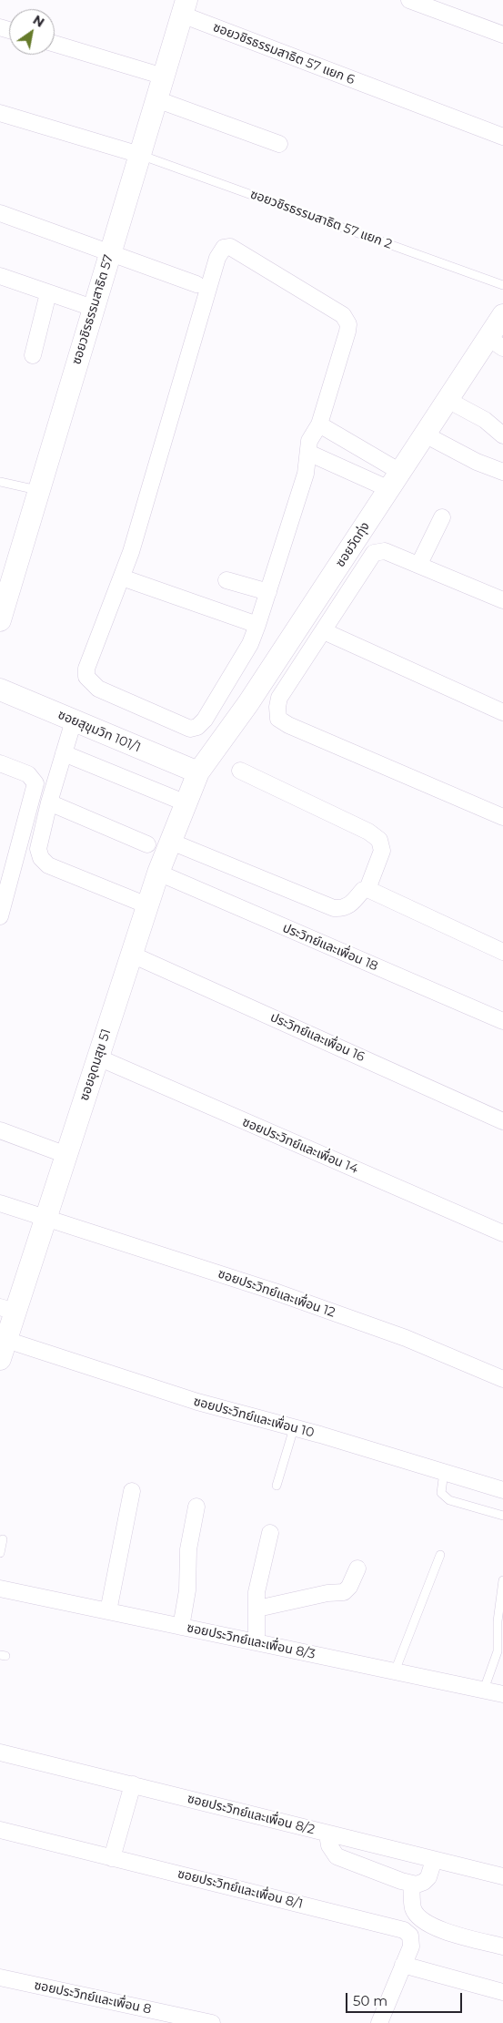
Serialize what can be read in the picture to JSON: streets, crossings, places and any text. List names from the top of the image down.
{
  "streets": {
    "street": [
      "ซอยวชิรธรรมสาธิต 57 แยก 6",
      "ซอยวชิรธรรมสาธิต 57",
      "ซอยวัดทุ่ง",
      "ซอยสุขุมวิท 101/1",
      "ประวิทย์และเพื่อน 18",
      "ประวิทย์และเพื่อน 16",
      "ซอยอุดมสุข 51",
      "ซอยประวิทย์และเพื่อน 14",
      "ซอยประวิทย์และเพื่อน 12",
      "ซอยประวิทย์และเพื่อน 10",
      "ซอยประวิทย์และเพื่อน 8/3",
      "ซอยประวิทย์และเพื่อน 8/2",
      "ซอยประวิทย์และเพื่อน 8/1",
      "ซอยประวิทย์และเพื่อน 8"
    ],
    "lane": ["ซอยวชิรธรรมสาธิต 57 แยก 2"]
  },
  "crossings": [
    ["ซอยวชิรธรรมสาธิต 57 แยก 6", "ซอยวชิรธรรมสาธิต 57"],
    ["ซอยวชิรธรรมสาธิต 57 แยก 2", "ซอยวชิรธรรมสาธิต 57"],
    ["ซอยวัดทุ่ง", "ซอยสุขุมวิท 101/1"],
    ["ซอยวัดทุ่ง", "ซอยอุดมสุข 51"],
    ["ซอยสุขุมวิท 101/1", "ซอยอุดมสุข 51"],
    ["ประวิทย์และเพื่อน 18", "ซอยอุดมสุข 51"],
    ["ประวิทย์และเพื่อน 16", "ซอยอุดมสุข 51"],
    ["ซอยอุดมสุข 51", "ซอยประวิทย์และเพื่อน 14"],
    ["ซอยอุดมสุข 51", "ซอยประวิทย์และเพื่อน 12"],
    ["ซอยอุดมสุข 51", "ซอยประวิทย์และเพื่อน 10"]
  ],
  "scale_bar": "50 m",
  "north": "top right"
}
